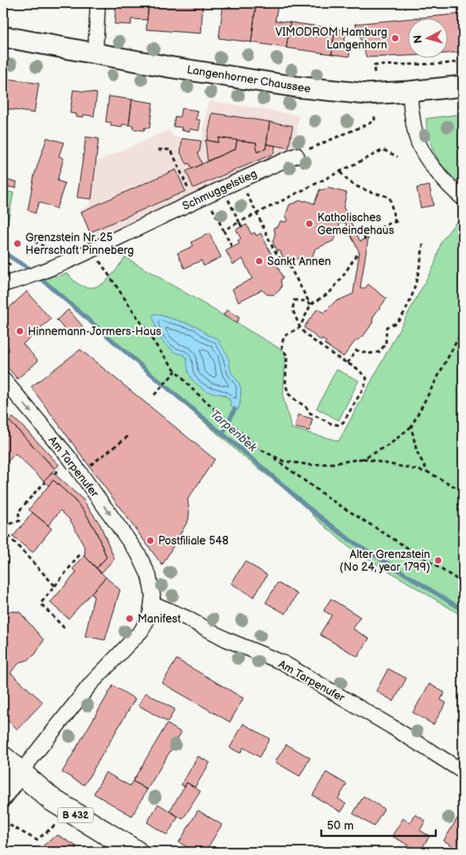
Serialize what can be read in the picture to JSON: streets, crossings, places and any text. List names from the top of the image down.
{
  "streets": {
    "main road": ["Langenhorner Chaussee", "B 432"],
    "street": ["Schmuggelstieg", "Am Tarpenufer"]
  },
  "crossings": [
    ["Am Tarpenufer", "B 432"]
  ],
  "water": ["Tarpenbek"],
  "places": [
    "VIMODROM Hamburg Langenhorn",
    "Katholisches Gemeindehaus",
    "Grenzstein Nr. 25 Herrschaft Pinneberg",
    "Sankt Annen",
    "Hinnemann-Jormers-Haus",
    "Postfiliale 548",
    "Alter Grenzstein (No 24, year 1799)",
    "Manifest"
  ],
  "scale_bar": "50 m",
  "north": "left"
}
